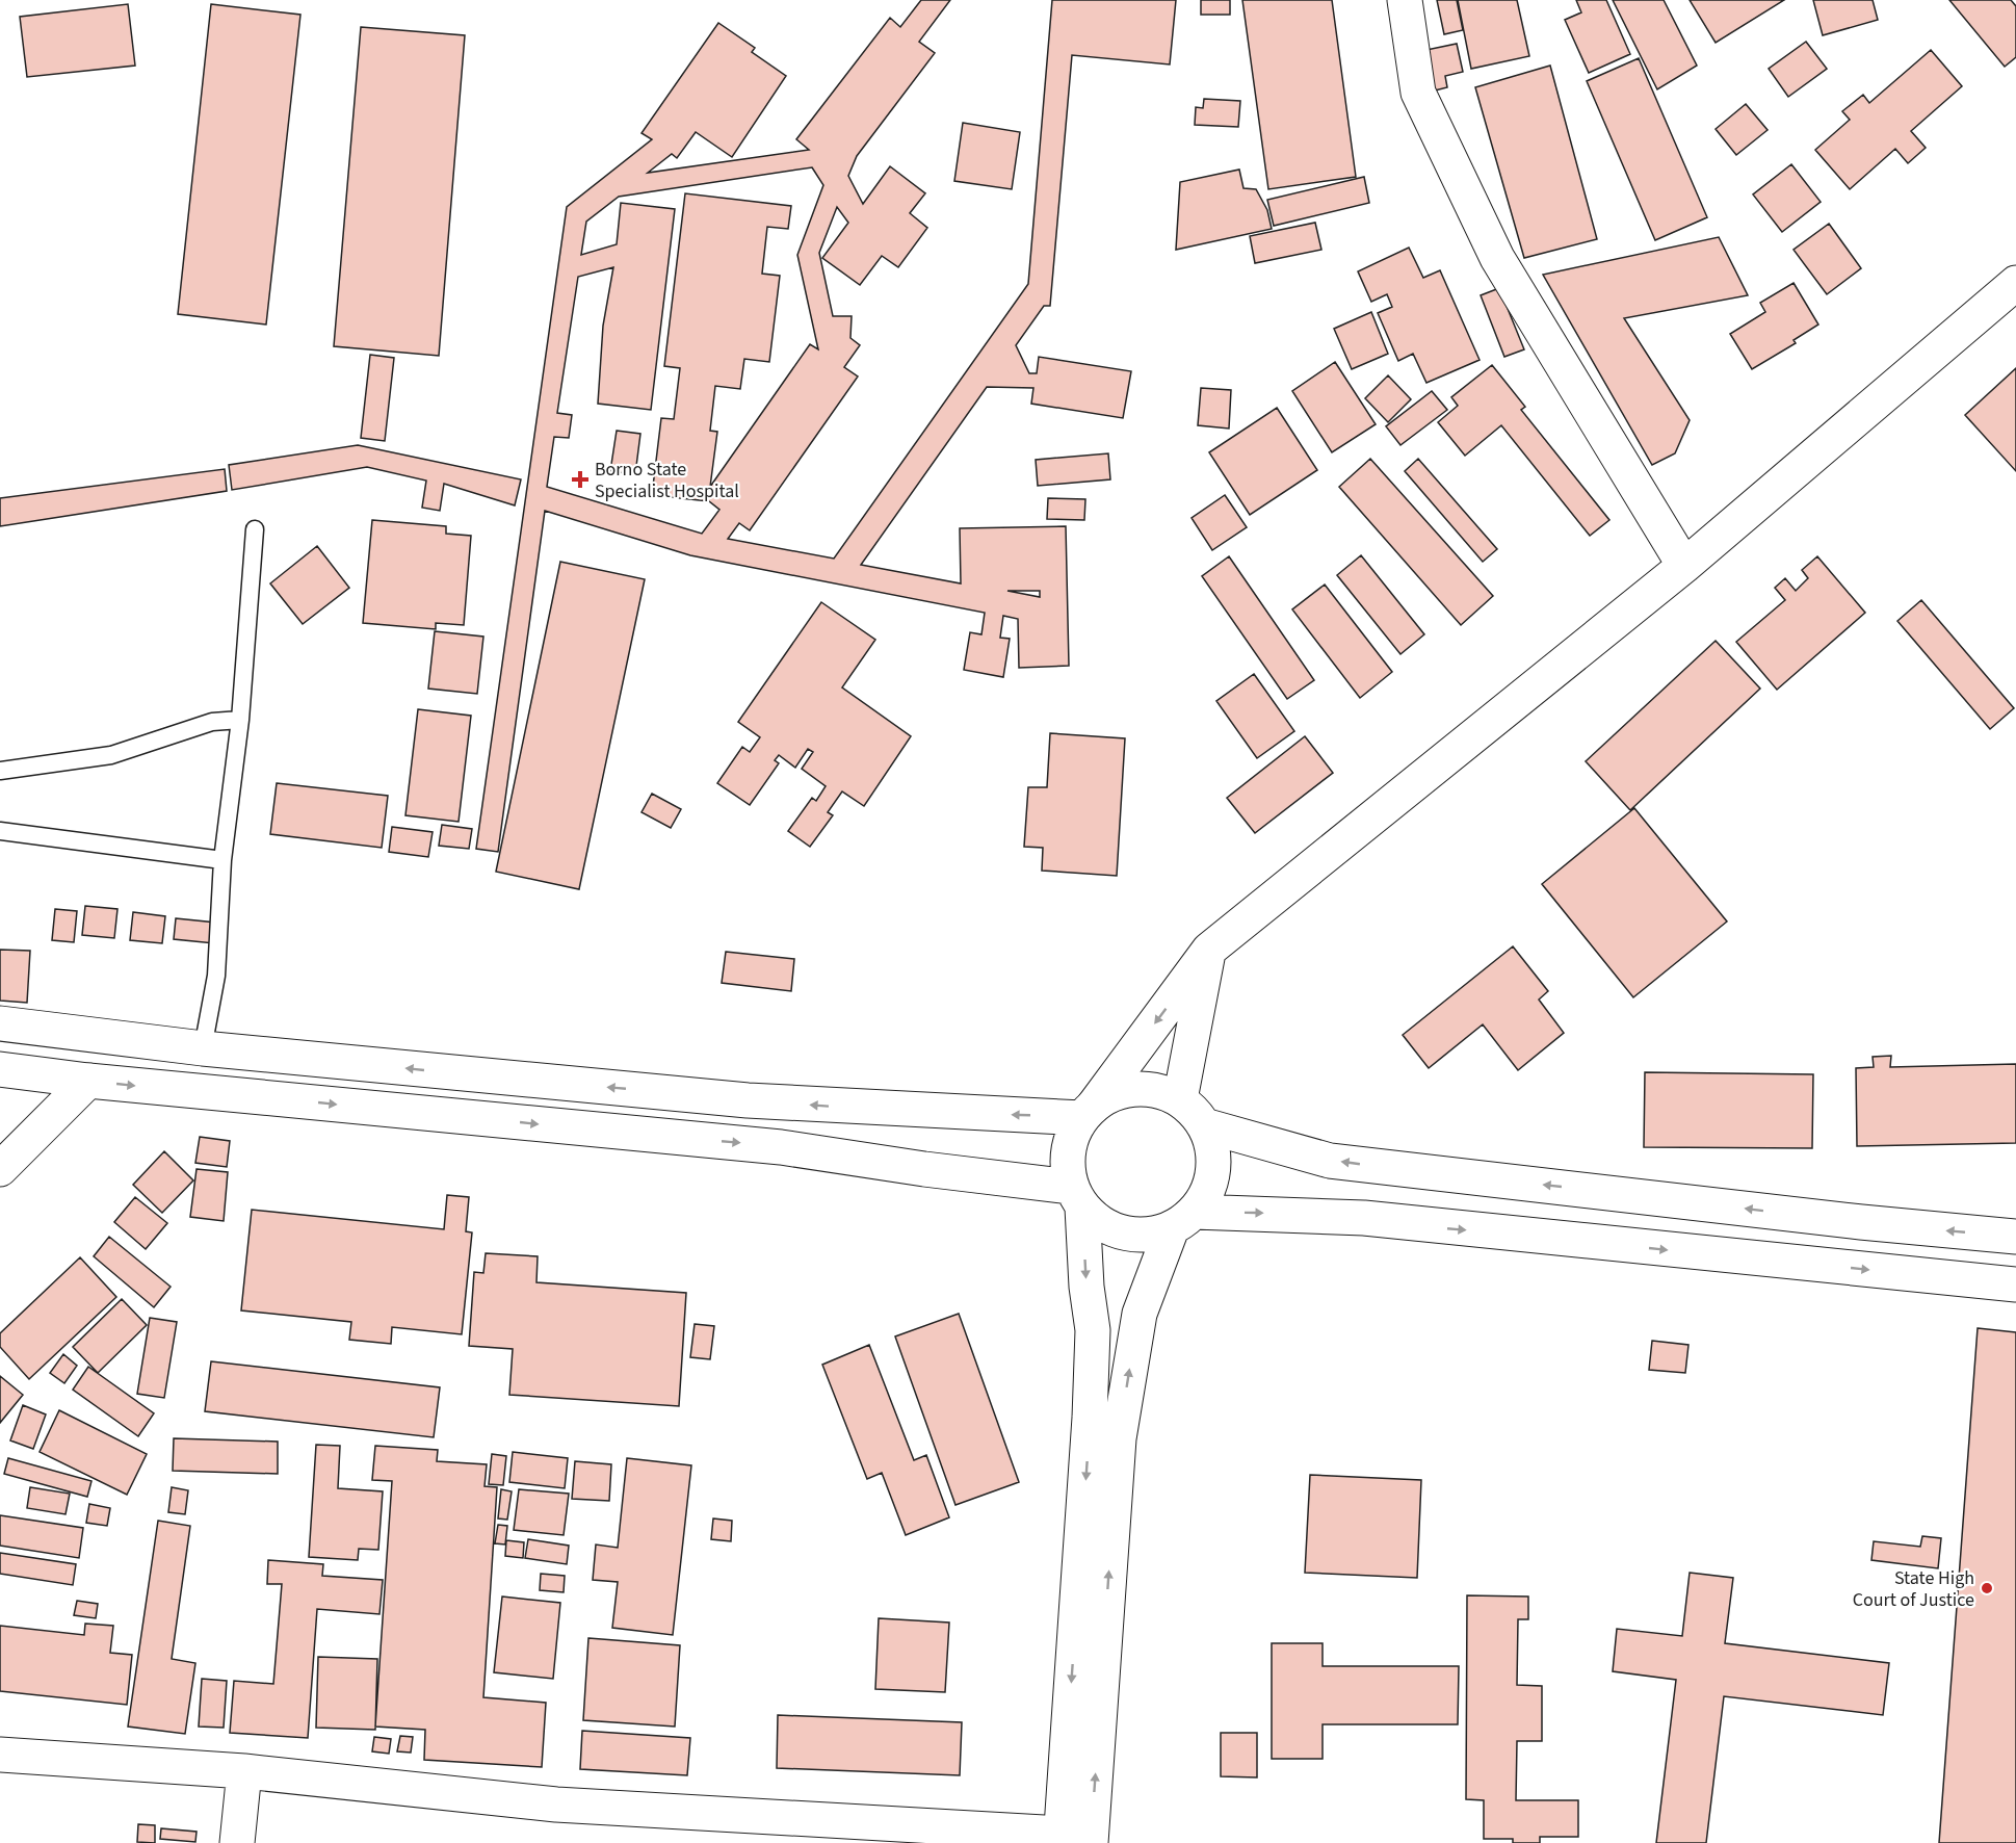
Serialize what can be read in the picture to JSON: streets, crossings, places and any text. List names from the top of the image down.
{
  "places": {
    "health": ["Borno State Specialist Hospital"],
    "other": ["State High Court of Justice"]
  }
}
